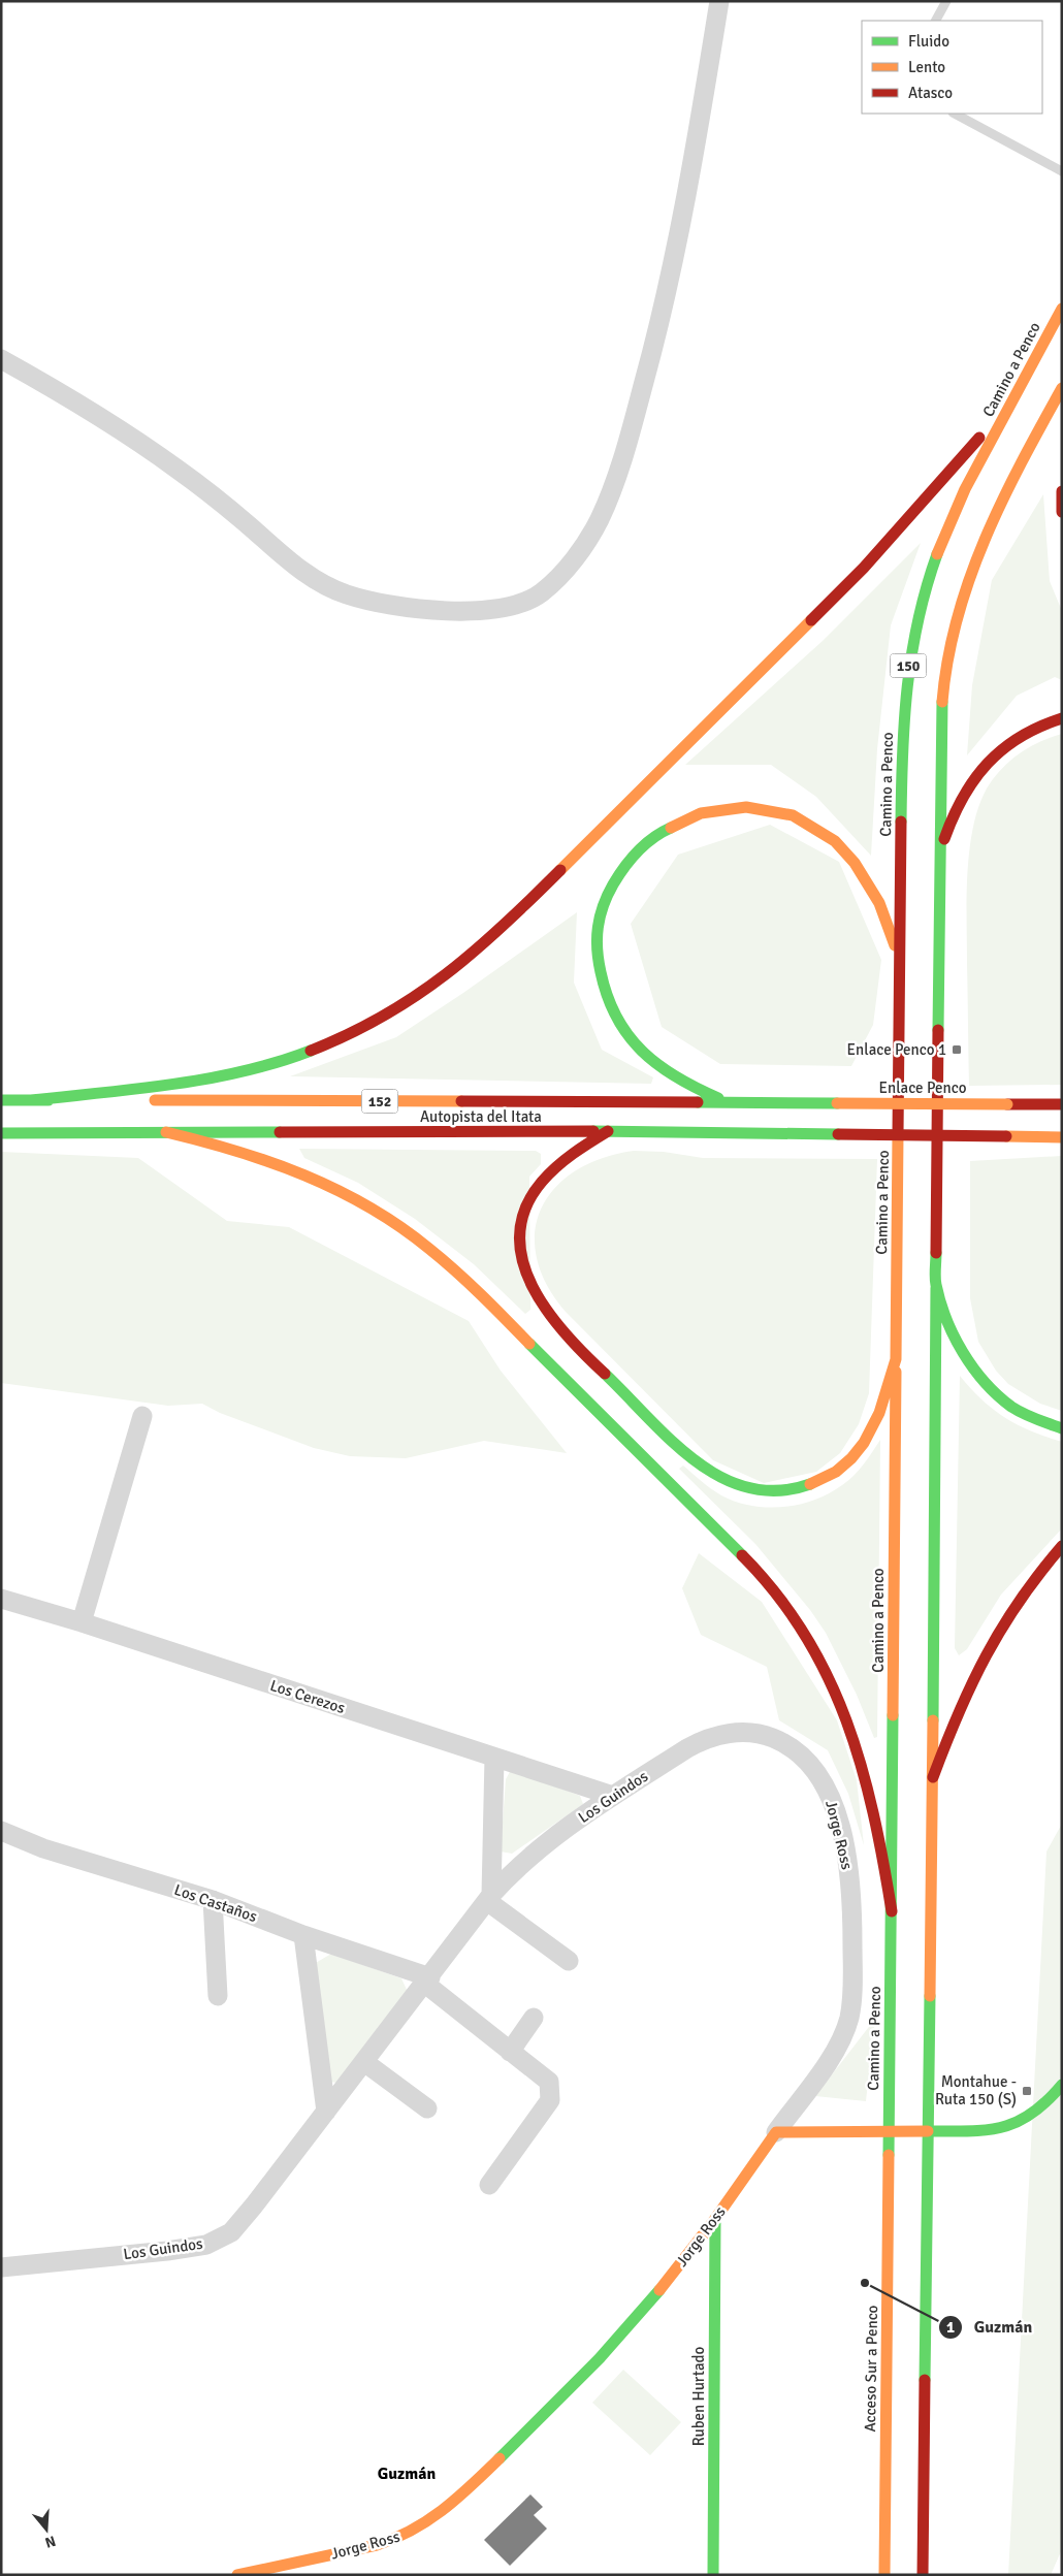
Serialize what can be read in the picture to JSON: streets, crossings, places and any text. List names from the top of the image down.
{
  "streets": {
    "main road": [
      "Camino a Penco",
      "150",
      "Enlace Penco",
      "152",
      "Autopista del Itata",
      "Jorge Ross",
      "Acceso Sur a Penco",
      "Ruben Hurtado"
    ],
    "street": ["Los Cerezos", "Los Guindos", "Los Castaños"]
  },
  "crossings": [
    ["Camino a Penco", "Acceso Sur a Penco"],
    ["Enlace Penco", "Autopista del Itata"],
    ["Los Cerezos", "Los Guindos"],
    ["Los Guindos", "Jorge Ross"],
    ["Los Guindos", "Los Castaños"],
    ["Jorge Ross", "Ruben Hurtado"]
  ],
  "districts": ["Guzmán"],
  "places": {
    "transit": ["Enlace Penco 1", "Montahue - Ruta 150 (S)"],
    "other": ["Guzmán"]
  },
  "legend": ["Fluido", "Lento", "Atasco"],
  "north": "bottom"
}
